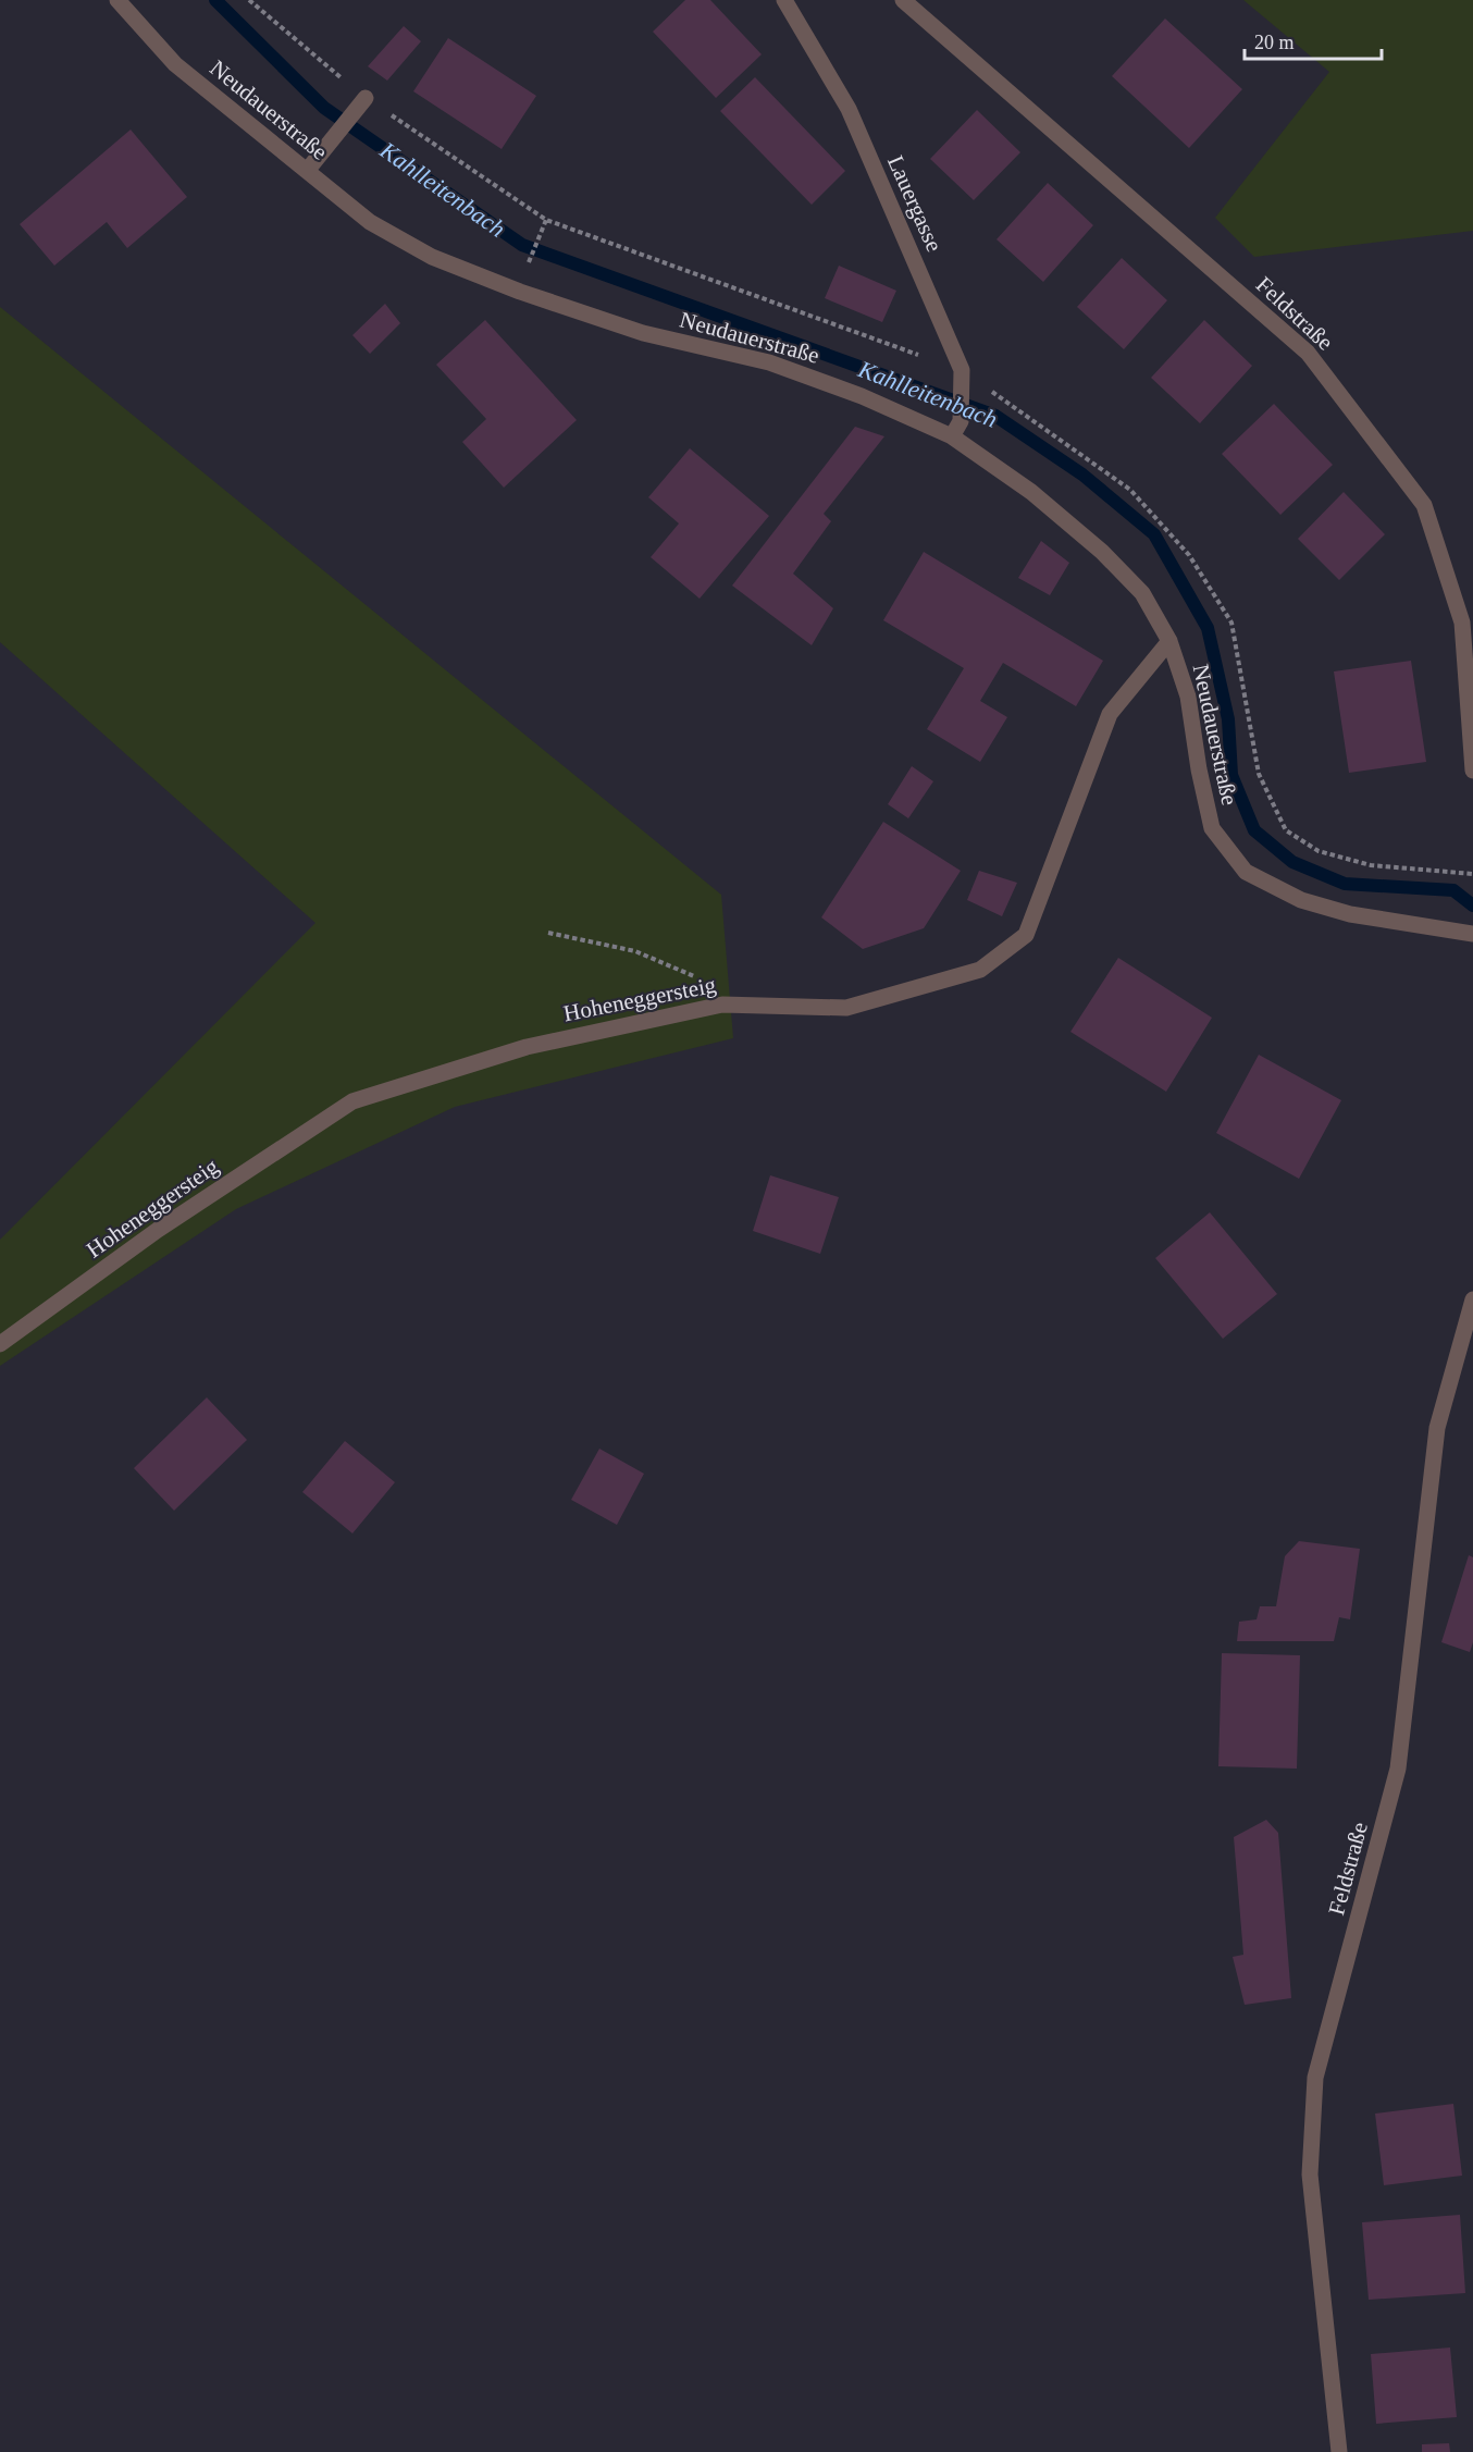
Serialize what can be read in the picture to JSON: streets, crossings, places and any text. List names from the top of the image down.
{
  "streets": {
    "street": [
      "Neudauerstraße",
      "Lauergasse",
      "Feldstraße",
      "Hoheneggersteig"
    ]
  },
  "crossings": [
    ["Neudauerstraße", "Lauergasse"],
    ["Neudauerstraße", "Hoheneggersteig"]
  ],
  "water": ["Kahlleitenbach"],
  "scale_bar": "20 m"
}
